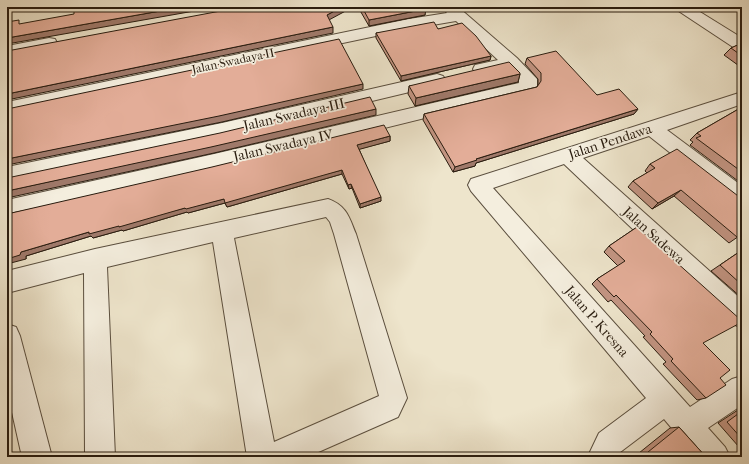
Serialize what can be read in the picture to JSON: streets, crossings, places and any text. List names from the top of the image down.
{
  "streets": {
    "street": [
      "Jalan Swadaya II",
      "Jalan Swadaya III",
      "Jalan Pendawa",
      "Jalan Swadaya IV",
      "Jalan Sadewa",
      "Jalan P. Kresna"
    ]
  },
  "crossings": [
    ["Jalan Swadaya III", "Jalan Swadaya IV"],
    ["Jalan Pendawa", "Jalan Sadewa"],
    ["Jalan Pendawa", "Jalan P. Kresna"]
  ]
}
